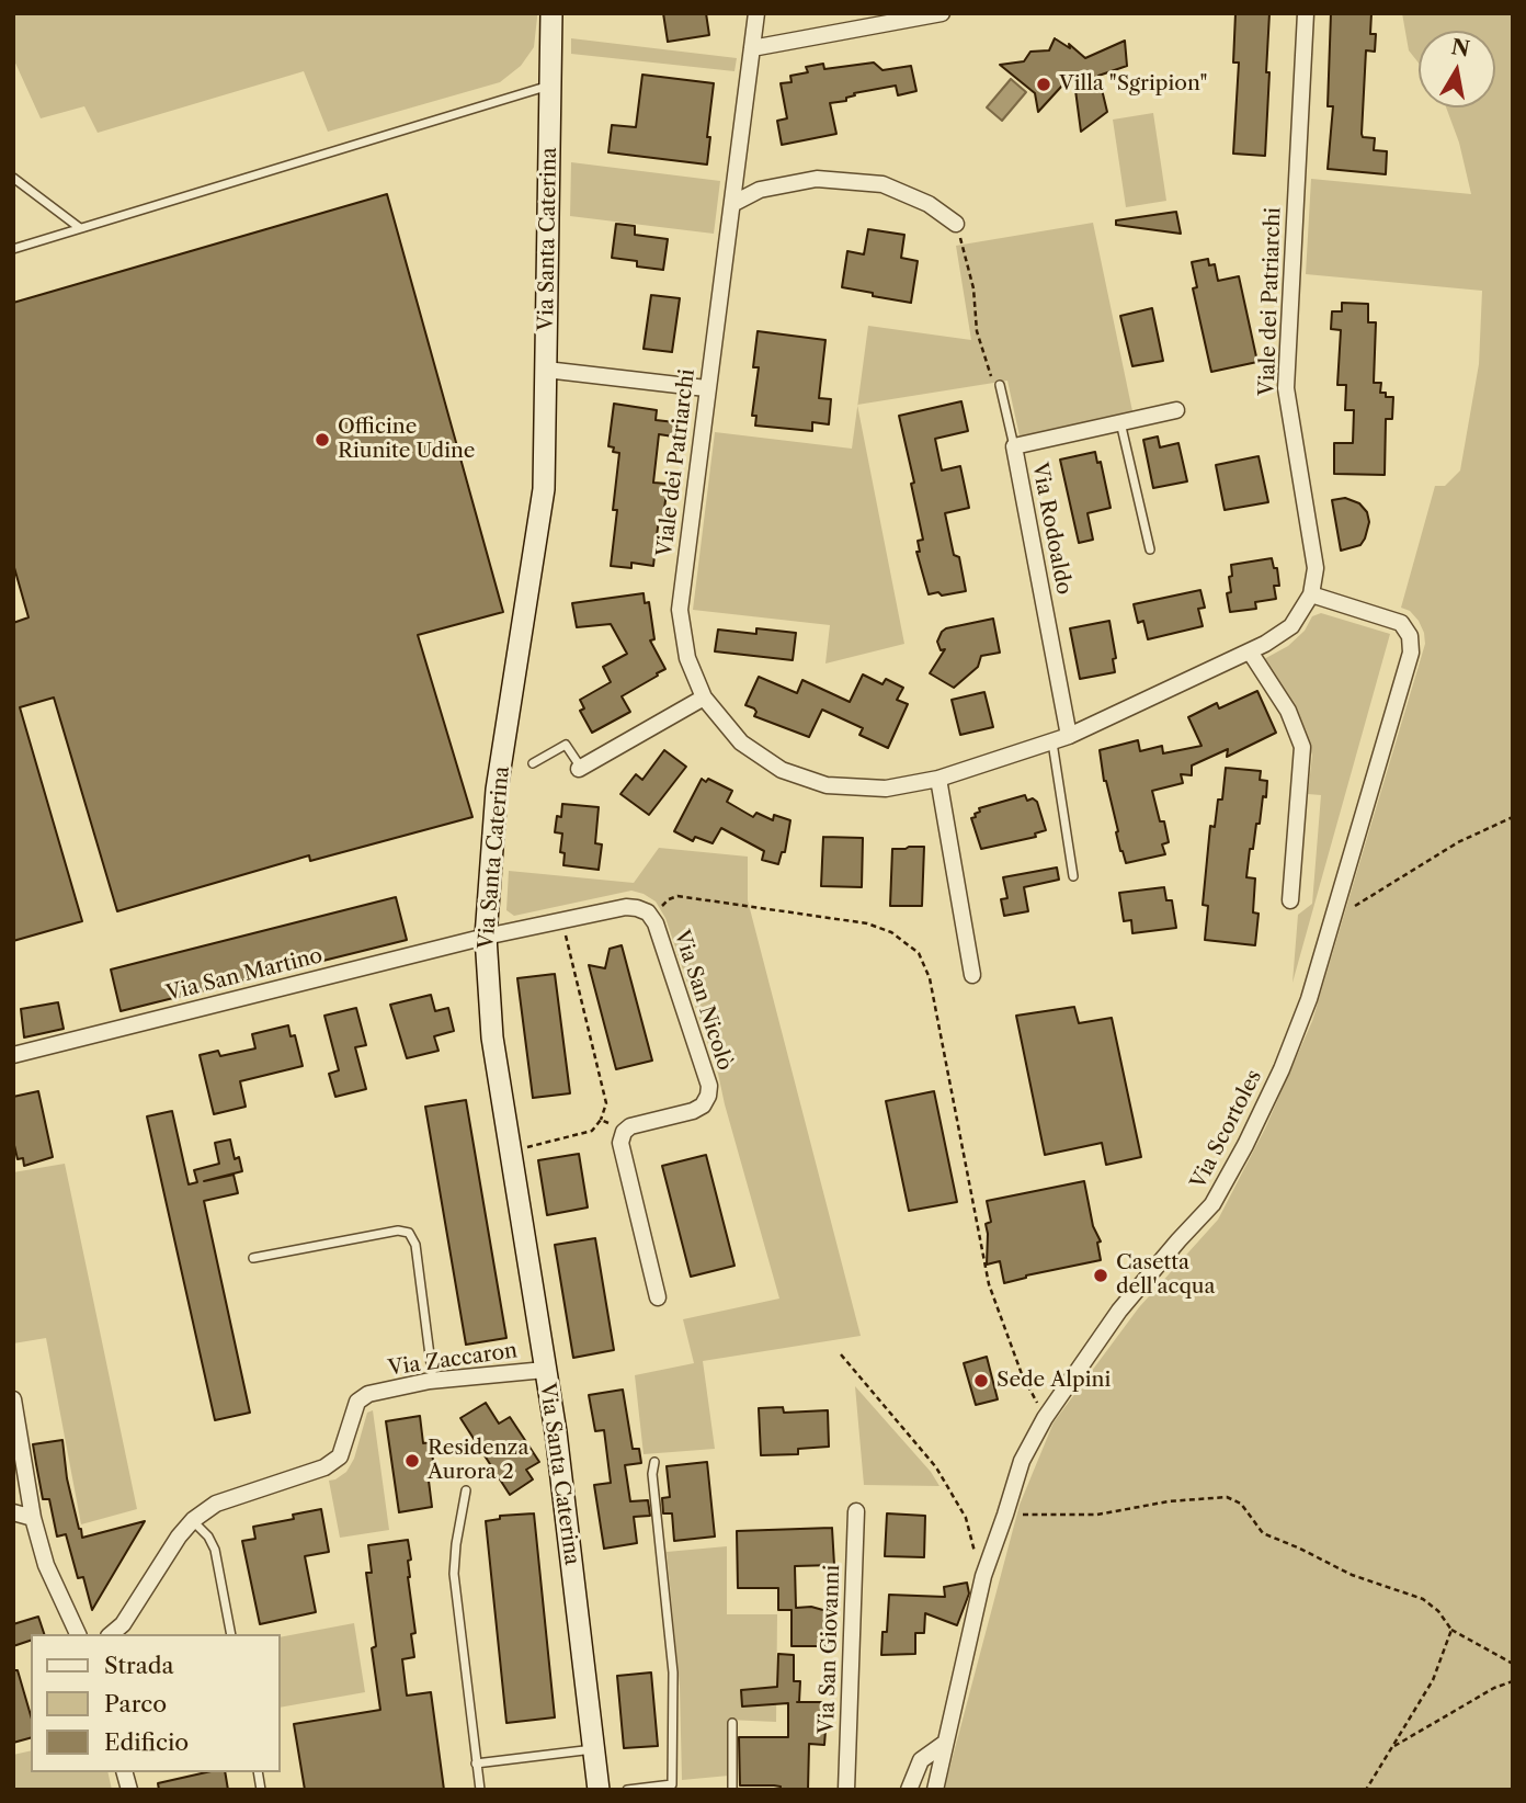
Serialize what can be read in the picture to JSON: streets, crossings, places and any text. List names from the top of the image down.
{
  "streets": {
    "street": [
      "Via Santa Caterina",
      "Viale dei Patriarchi",
      "Via Rodoaldo",
      "Via San Martino",
      "Via San Nicolò",
      "Via Scortoles",
      "Via Zaccaron",
      "Via San Giovanni"
    ]
  },
  "crossings": [
    ["Via Santa Caterina", "Via San Martino"],
    ["Via Santa Caterina", "Via San Nicolò"],
    ["Via Santa Caterina", "Via Zaccaron"],
    ["Viale dei Patriarchi", "Via Rodoaldo"],
    ["Viale dei Patriarchi", "Via Scortoles"],
    ["Via San Martino", "Via San Nicolò"]
  ],
  "places": [
    "Villa \"Sgripion\"",
    "Officine Riunite Udine",
    "Casetta dell'acqua",
    "Sede Alpini",
    "Residenza Aurora 2"
  ],
  "legend": ["Strada", "Parco", "Edificio"],
  "north": "top"
}
